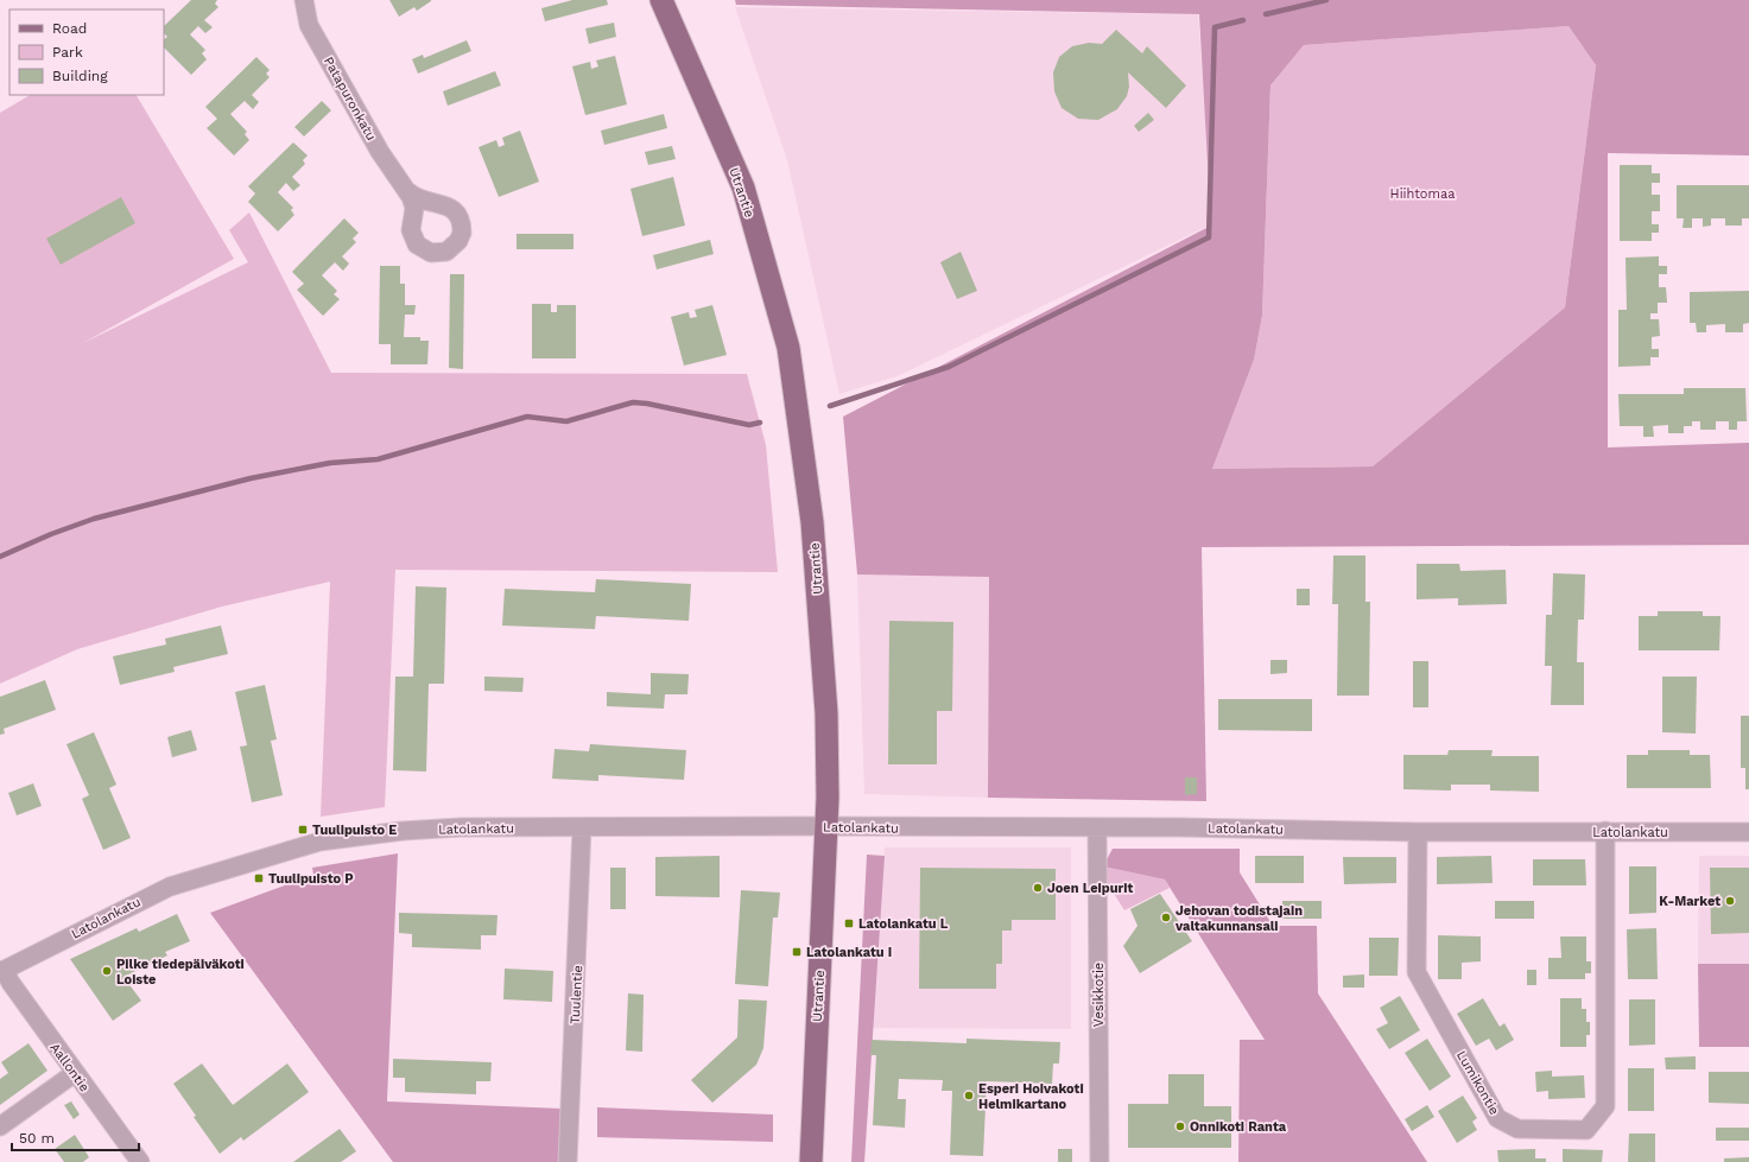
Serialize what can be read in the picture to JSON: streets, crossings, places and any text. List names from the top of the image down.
{
  "streets": {
    "main road": ["Utrantie"],
    "street": [
      "Patapuronkatu",
      "Latolankatu",
      "Tuulentie",
      "Vesikkotie",
      "Aallontie",
      "Lumikontie"
    ]
  },
  "crossings": [
    ["Utrantie", "Latolankatu"],
    ["Latolankatu", "Tuulentie"],
    ["Latolankatu", "Vesikkotie"],
    ["Latolankatu", "Aallontie"],
    ["Latolankatu", "Lumikontie"]
  ],
  "parks": ["Hiihtomaa"],
  "places": {
    "transit": [
      "Tuulipuisto E",
      "Tuulipuisto P",
      "Latolankatu L",
      "Latolankatu I"
    ],
    "other": [
      "Joen Leipurit",
      "K-Market",
      "Jehovan todistajain valtakunnansali",
      "Pilke tiedepäiväkoti Loiste",
      "Esperi Hoivakoti Helmikartano",
      "Onnikoti Ranta"
    ]
  },
  "legend": ["Road", "Park", "Building"],
  "scale_bar": "50 m"
}
